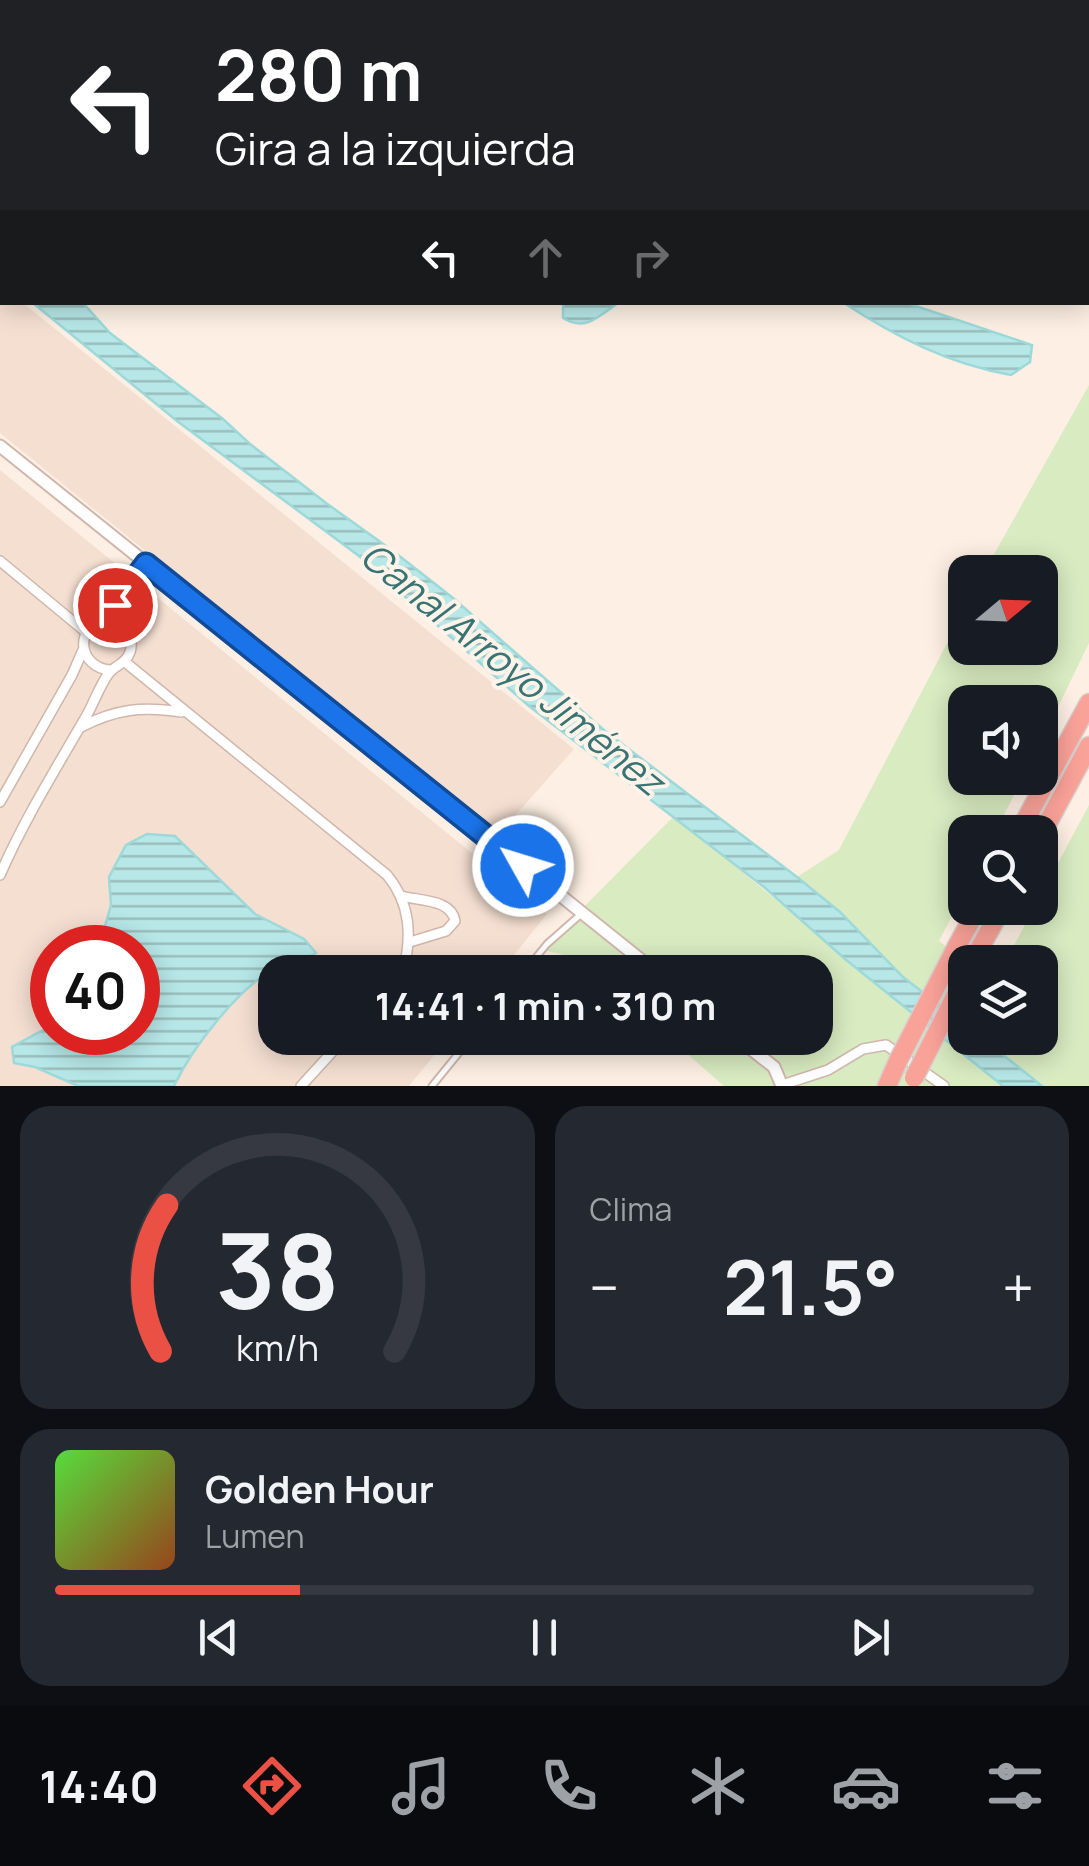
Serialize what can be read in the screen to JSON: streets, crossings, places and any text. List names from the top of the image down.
{
  "water": ["Canal Arroyo Jiménez"],
  "north": "right",
  "page": {
    "turn": ["280 m", "Gira a la izquierda"],
    "limit": "40",
    "trip": "14:41 · 1 min · 310 m",
    "tile": "Clima",
    "heat": ["−", "21.5°", "+"],
    "song": ["Golden Hour", "Lumen"],
    "tabs": "14:40",
    "gauge": ["38", "km/h"]
  }
}
